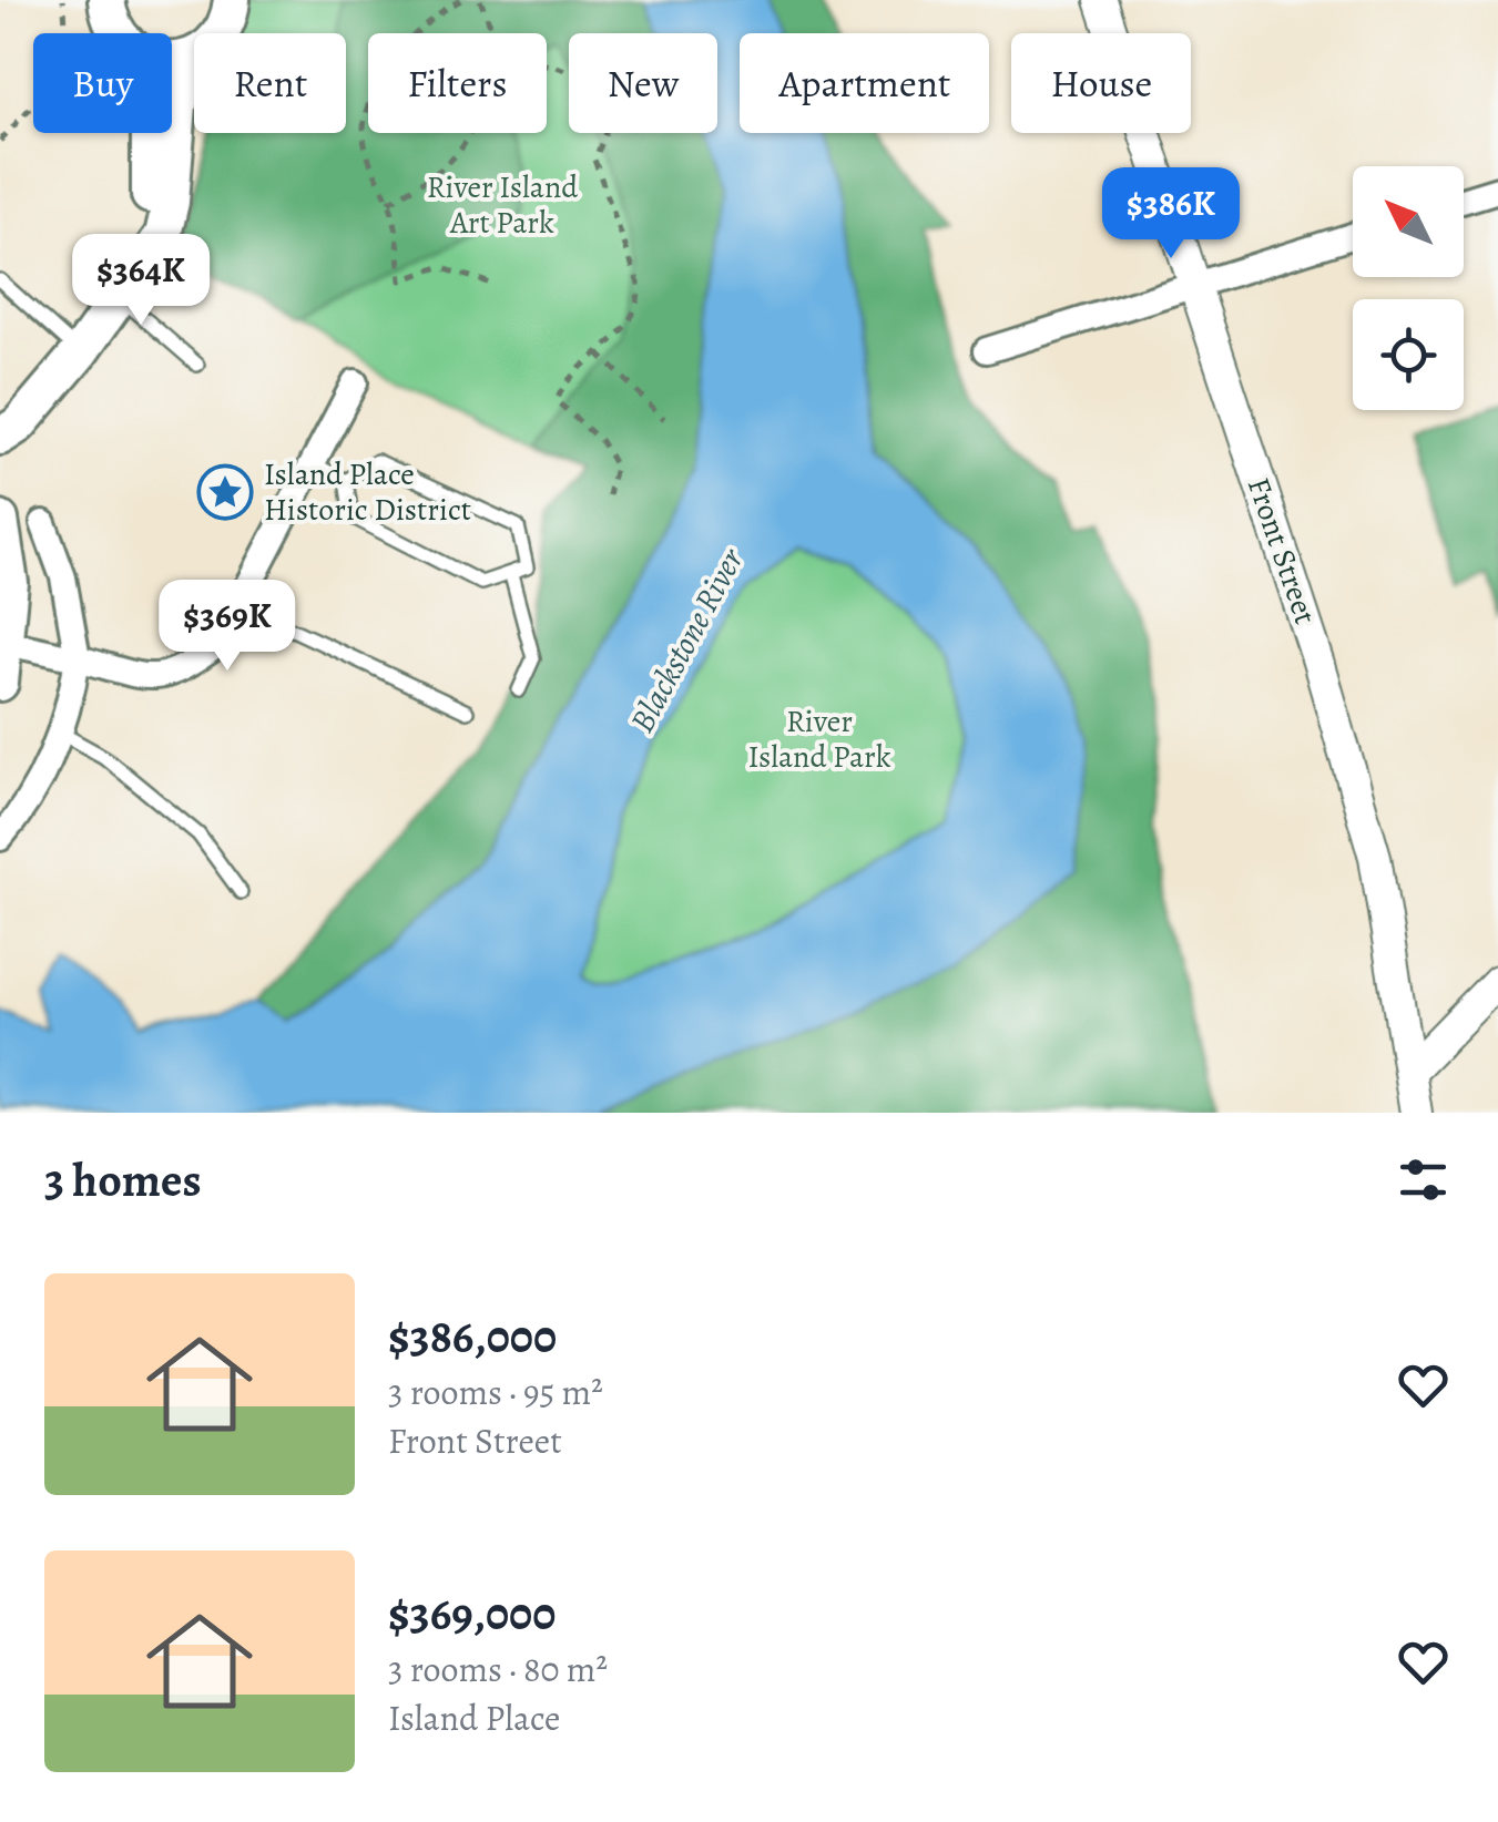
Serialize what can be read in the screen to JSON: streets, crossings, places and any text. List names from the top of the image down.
{
  "streets": {
    "street": ["Front Street"]
  },
  "water": ["Blackstone River"],
  "parks": ["River Island Art Park", "River Island Park"],
  "places": {
    "place": ["Island Place Historic District"]
  },
  "north": "top left",
  "page": {
    "chip": [
      "Buy",
      "Rent",
      "Filters",
      "New",
      "Apartment",
      "House"
    ],
    "price": ["$386K", "$364K", "$369K"],
    "heading": "3 homes",
    "list": [
      {
        "name": "$386,000",
        "note": "3 rooms · 95 m² · Front Street"
      },
      {
        "name": "$369,000",
        "note": "3 rooms · 80 m² · Island Place"
      }
    ]
  }
}
